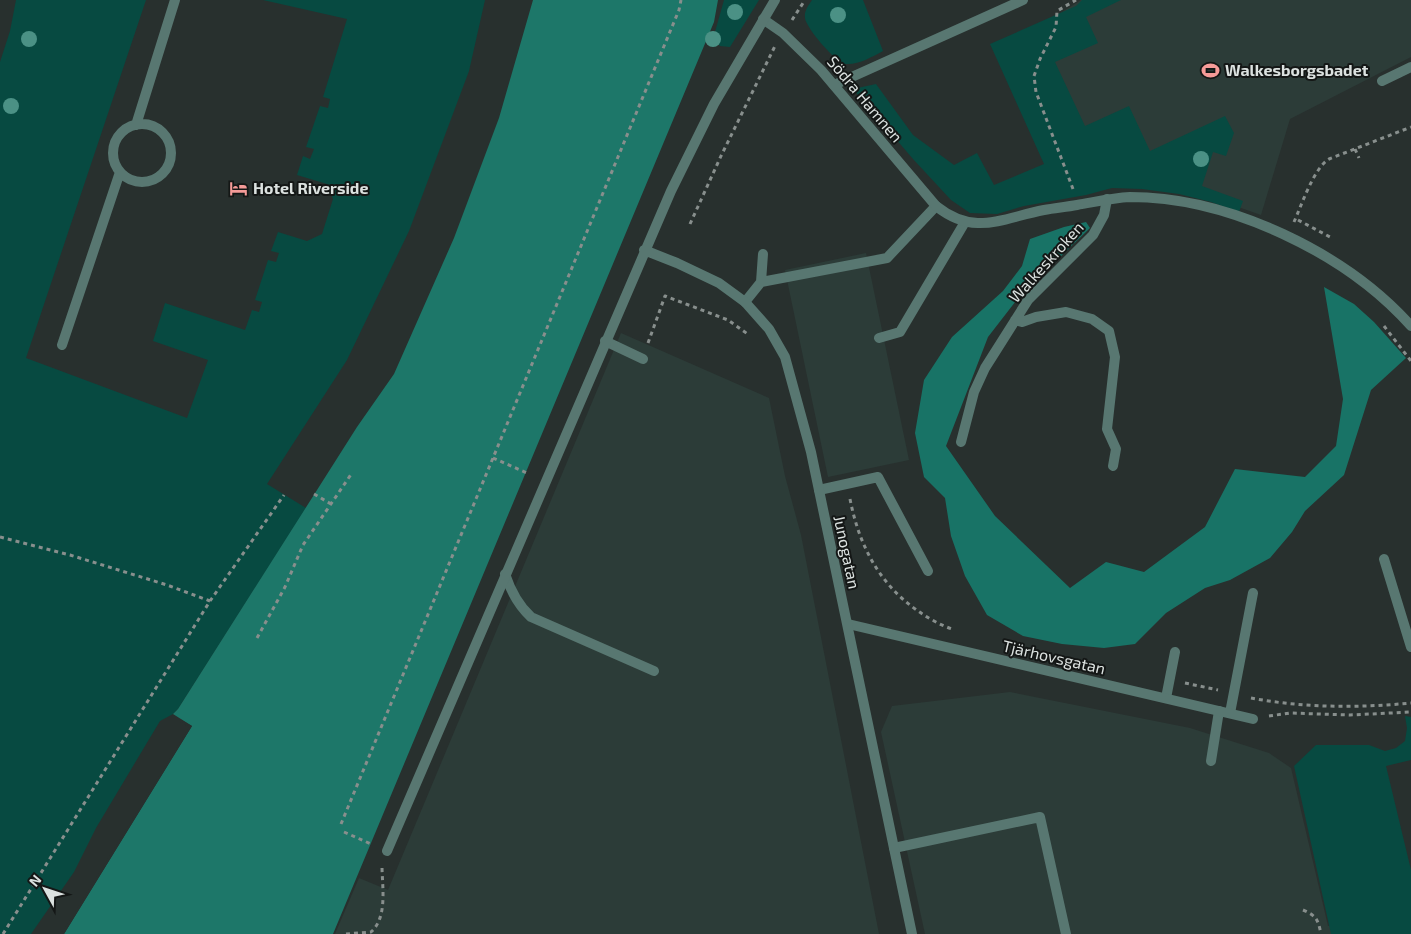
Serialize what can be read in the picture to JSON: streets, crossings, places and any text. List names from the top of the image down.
{
  "streets": {
    "street": [
      "Södra Hamnen",
      "Walkeskroken",
      "Junogatan",
      "Tjärhovsgatan"
    ]
  },
  "crossings": [
    ["Södra Hamnen", "Walkeskroken"],
    ["Junogatan", "Tjärhovsgatan"]
  ],
  "places": {
    "sports": ["Walkesborgsbadet"],
    "hotel": ["Hotel Riverside"]
  },
  "north": "top left"
}
